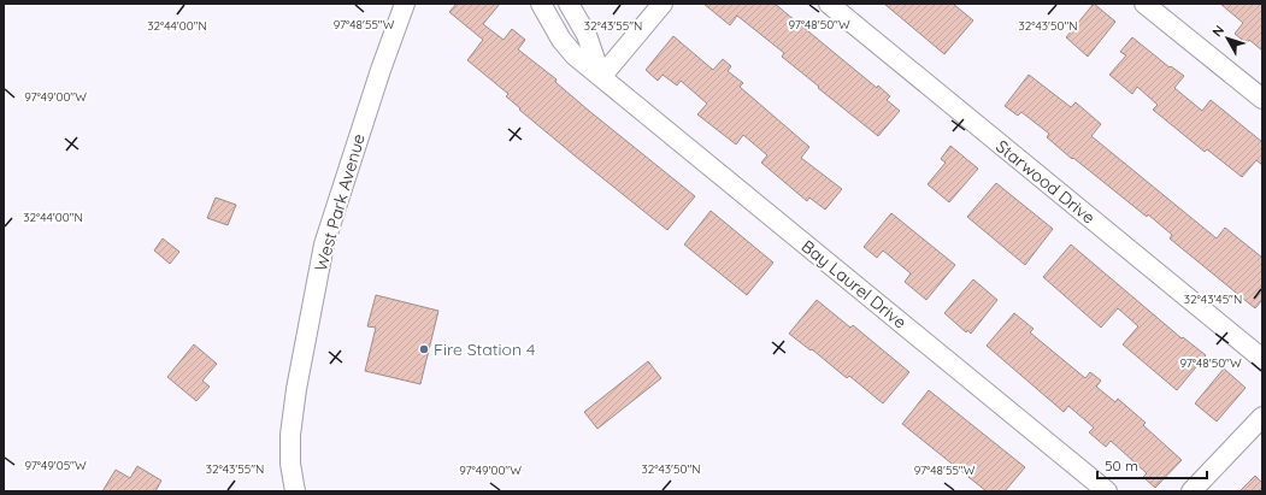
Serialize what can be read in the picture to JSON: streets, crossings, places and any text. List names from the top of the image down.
{
  "streets": {
    "street": ["Starwood Drive", "West Park Avenue", "Bay Laurel Drive"]
  },
  "places": ["Fire Station 4"],
  "scale_bar": "50 m",
  "north": "top left",
  "coordinates": [
    "97°48'55\"W",
    "97°48'50\"W",
    "32°44'00\"N",
    "32°43'50\"N",
    "32°43'55\"N",
    "97°49'00\"W",
    "32°43'45\"N",
    "97°49'05\"W"
  ]
}
